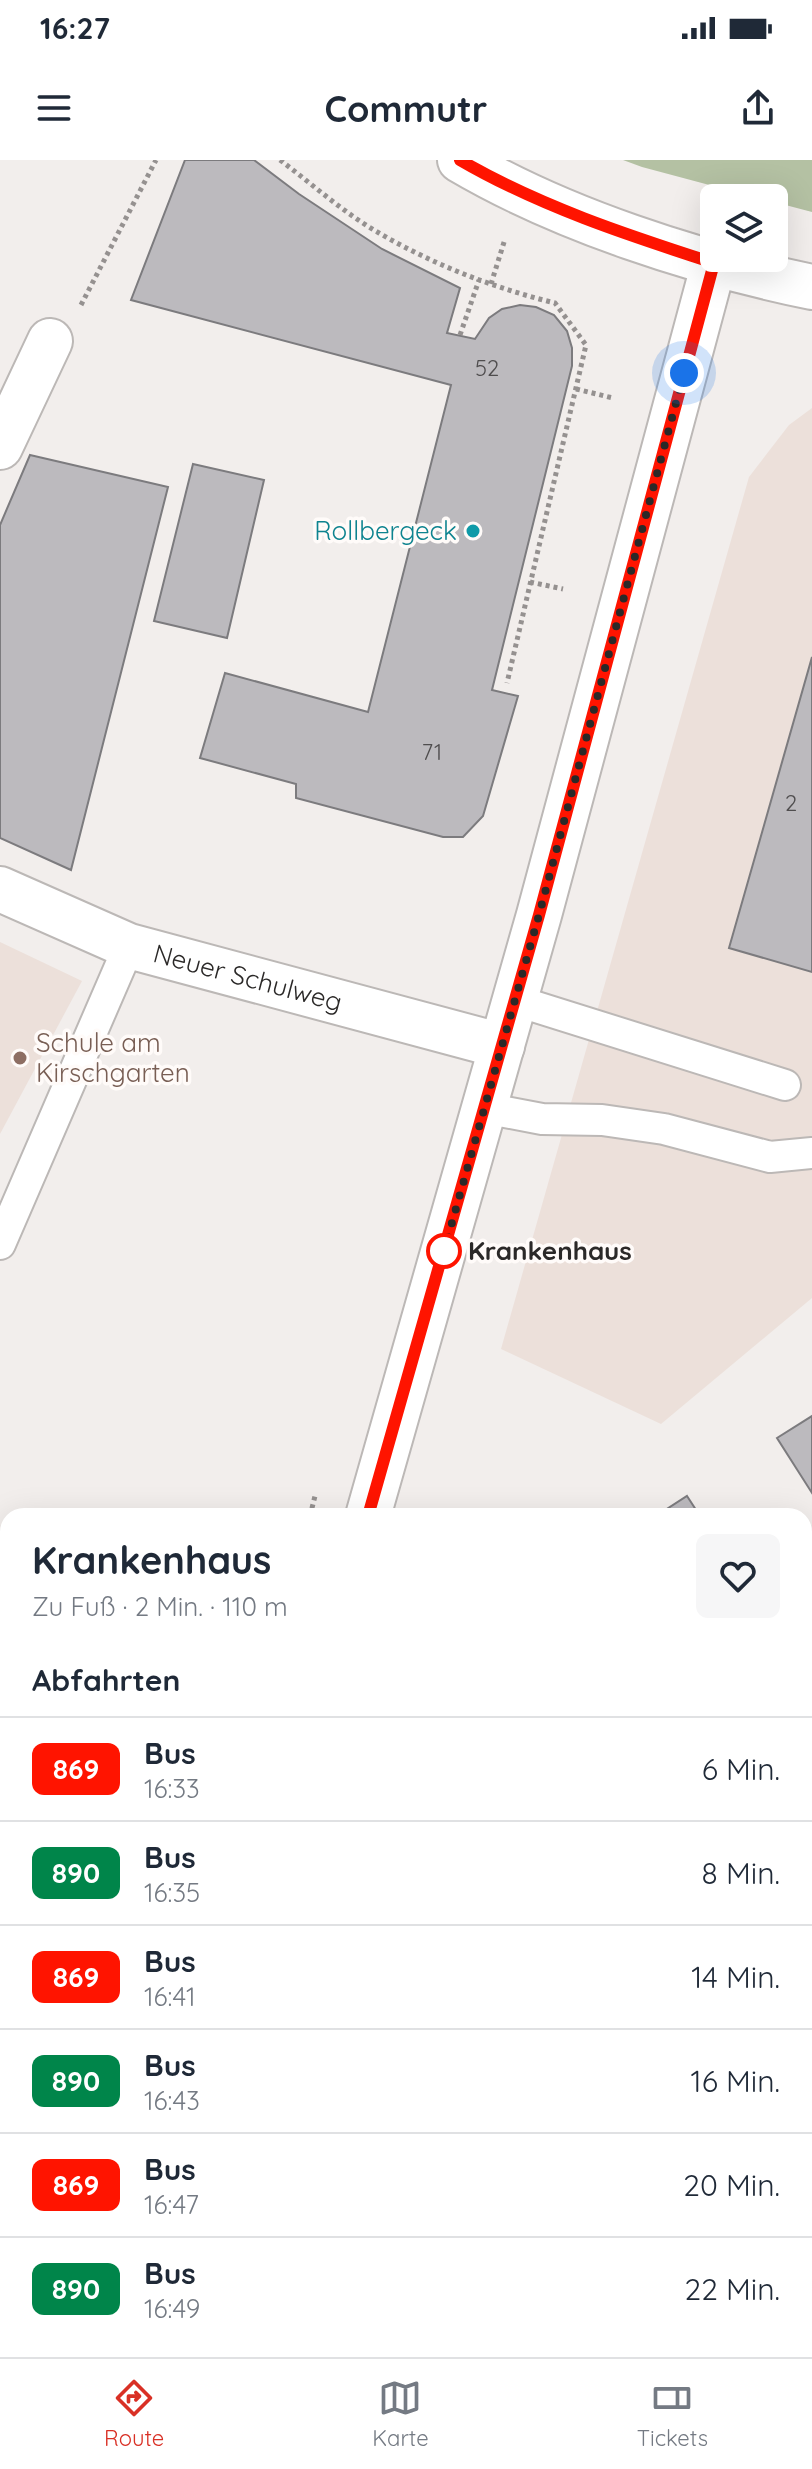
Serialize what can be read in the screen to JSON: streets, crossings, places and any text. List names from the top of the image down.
{
  "streets": {
    "main road": ["Neuer Schulweg"]
  },
  "places": ["Rollbergeck", "Schule am Kirschgarten", "Krankenhaus"],
  "lines": ["bus line 869"],
  "house_numbers": ["52", "71", "2"],
  "page": {
    "status": "16:27",
    "header": "Commutr",
    "heading": [
      ["Krankenhaus", "Zu Fuß · 2 Min. · 110 m"],
      "Abfahrten"
    ],
    "list": [
      {
        "mark": "869",
        "name": "Bus",
        "note": "16:33",
        "value": "6 Min."
      },
      {
        "mark": "890",
        "name": "Bus",
        "note": "16:35",
        "value": "8 Min."
      },
      {
        "mark": "869",
        "name": "Bus",
        "note": "16:41",
        "value": "14 Min."
      },
      {
        "mark": "890",
        "name": "Bus",
        "note": "16:43",
        "value": "16 Min."
      },
      {
        "mark": "869",
        "name": "Bus",
        "note": "16:47",
        "value": "20 Min."
      },
      {
        "mark": "890",
        "name": "Bus",
        "note": "16:49",
        "value": "22 Min."
      }
    ],
    "tabs": ["Route", "Karte", "Tickets"]
  }
}
